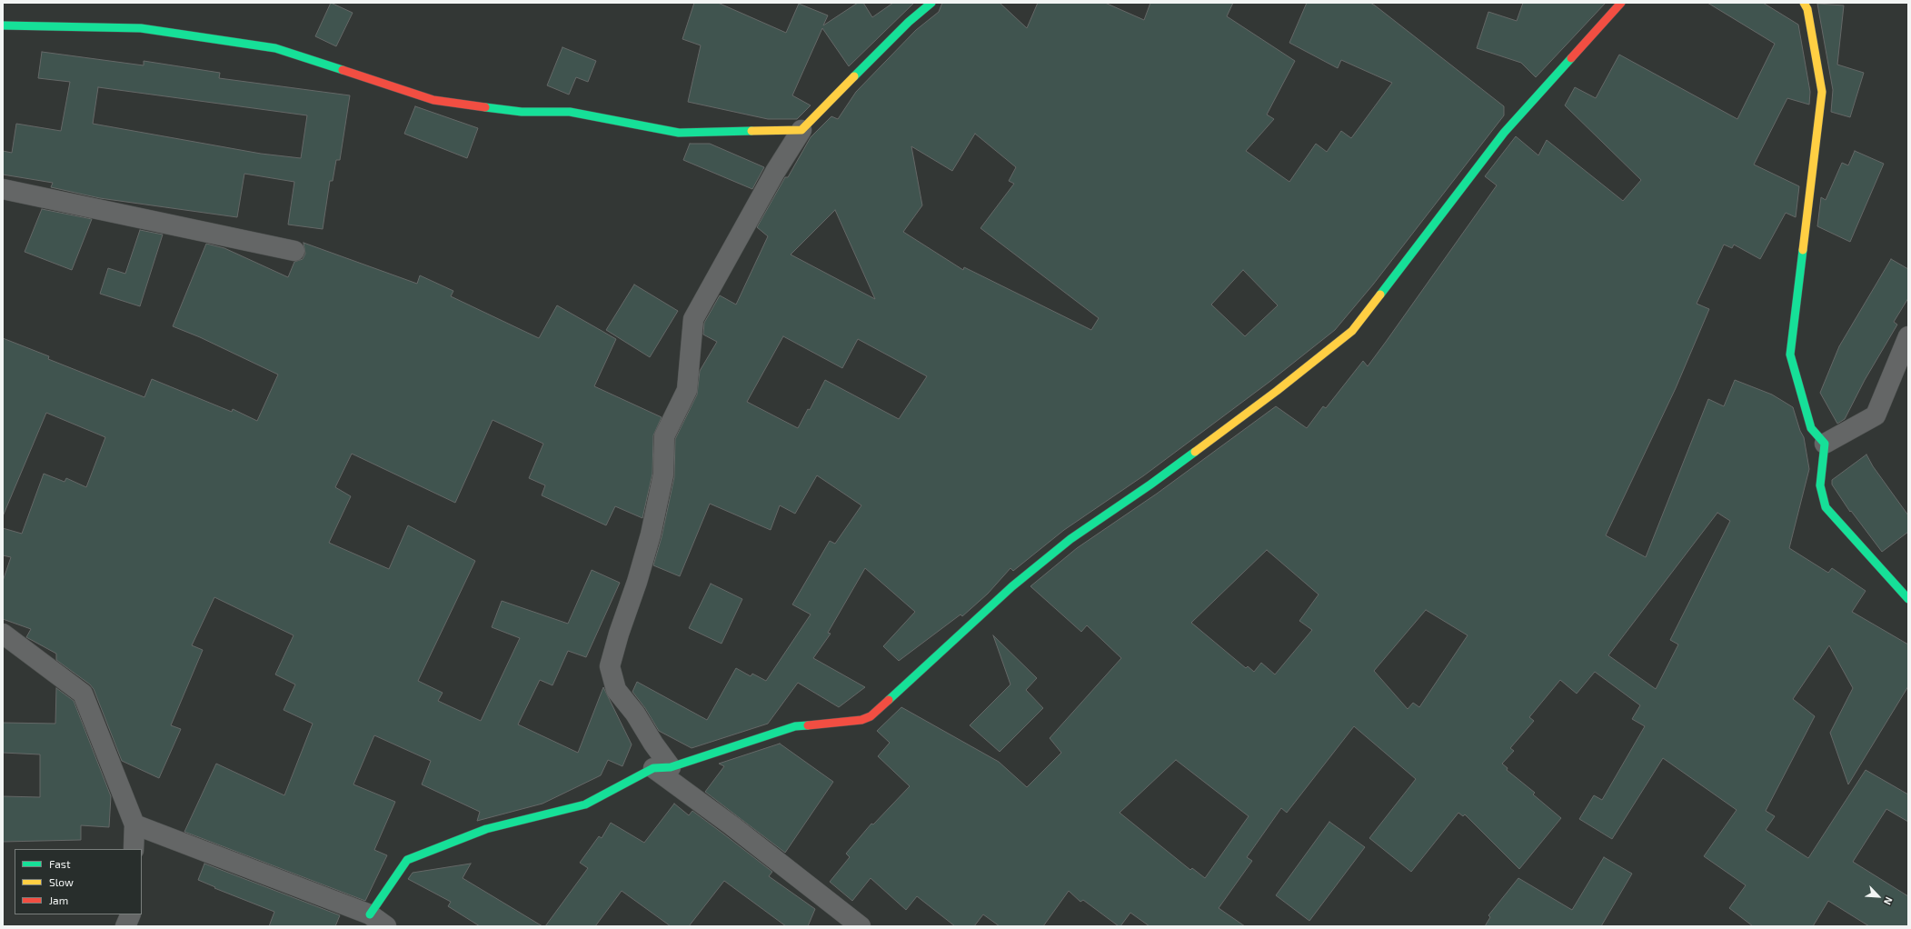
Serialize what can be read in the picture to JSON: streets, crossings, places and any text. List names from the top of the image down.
{
  "legend": ["Fast", "Slow", "Jam"],
  "north": "bottom right"
}
